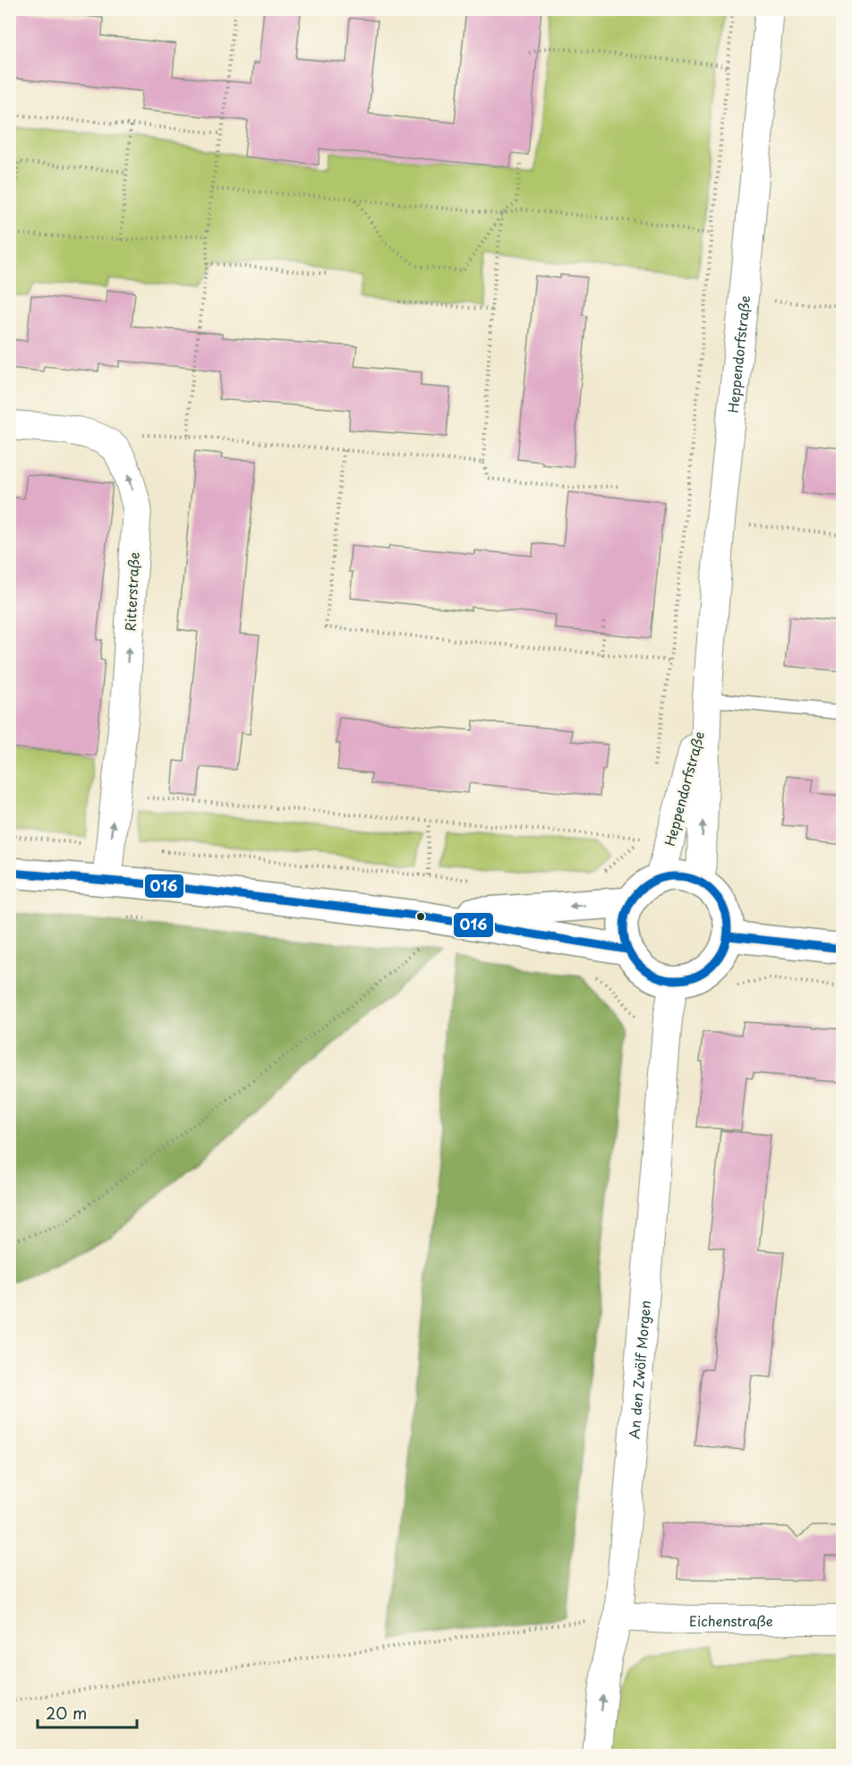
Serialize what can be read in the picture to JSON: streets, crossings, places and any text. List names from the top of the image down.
{
  "streets": {
    "street": [
      "Heppendorfstraße",
      "Ritterstraße",
      "An den Zwölf Morgen",
      "Eichenstraße"
    ]
  },
  "crossings": [
    ["Heppendorfstraße", "An den Zwölf Morgen"],
    ["An den Zwölf Morgen", "Eichenstraße"]
  ],
  "one_way": ["Ritterstraße"],
  "lines": ["transit line 016"],
  "scale_bar": "20 m"
}
